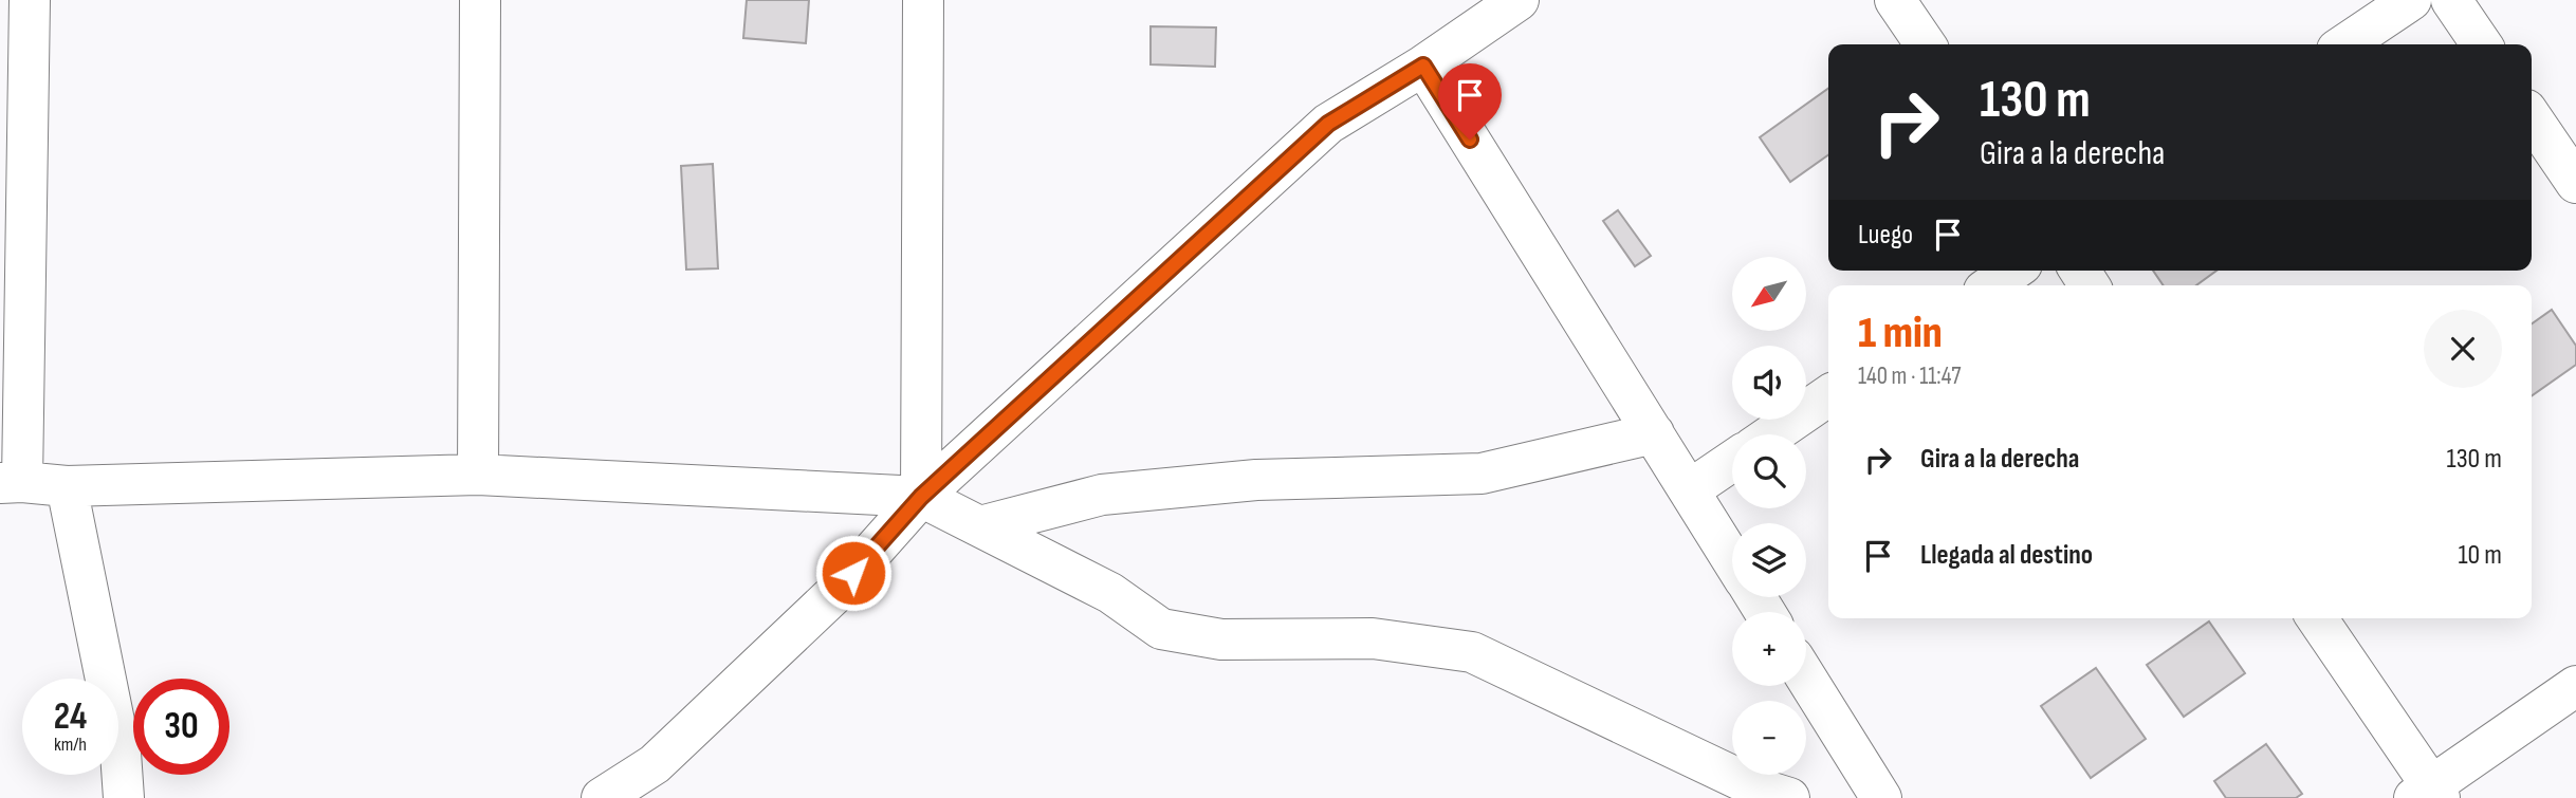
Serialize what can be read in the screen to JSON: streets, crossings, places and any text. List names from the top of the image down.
{
  "north": "bottom left",
  "page": {
    "turn": ["130 m", "Gira a la derecha"],
    "then": "Luego",
    "map_buttons": ["+", "−"],
    "heading": ["1 min", "140 m · 11:47"],
    "list": [
      {
        "name": "Gira a la derecha",
        "value": "130 m"
      },
      {
        "name": "Llegada al destino",
        "value": "10 m"
      }
    ],
    "speed": "24 km/h",
    "limit": "30"
  }
}
